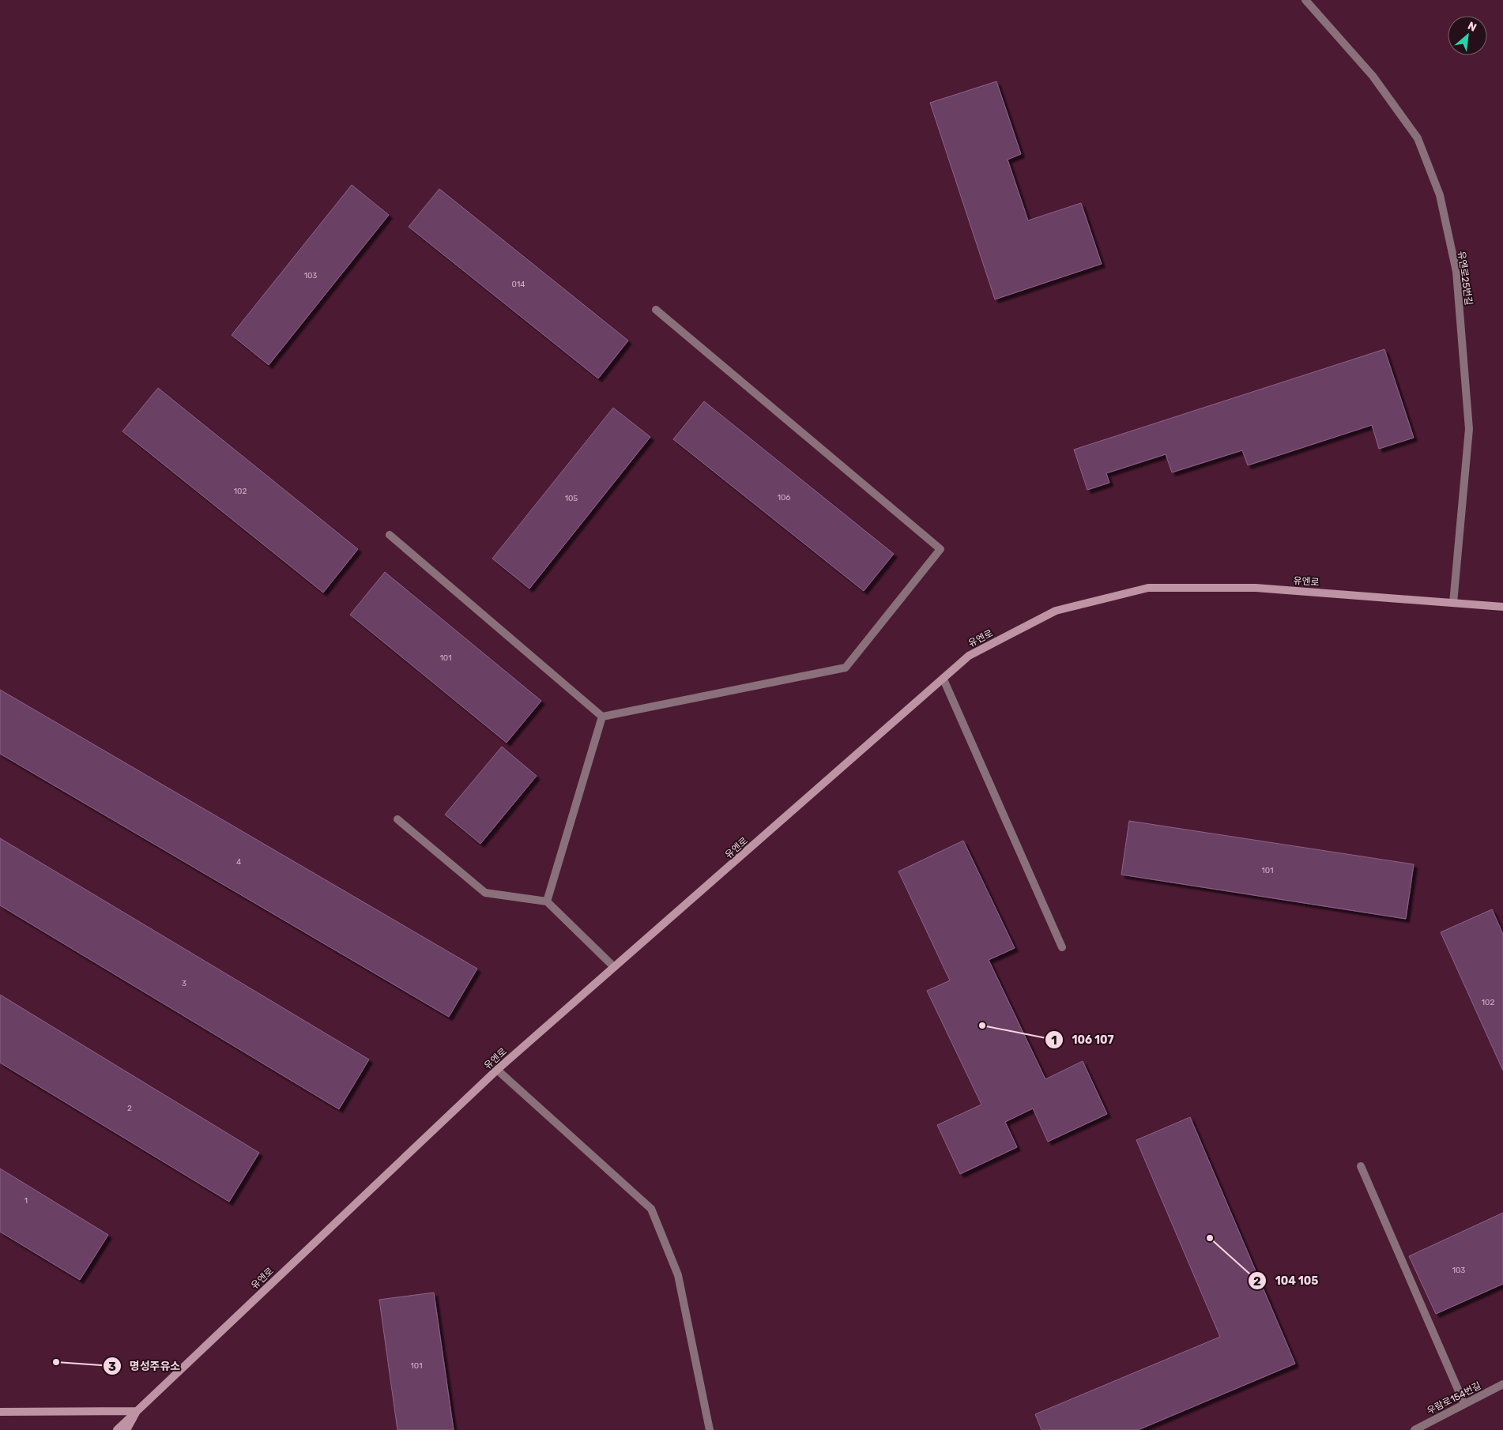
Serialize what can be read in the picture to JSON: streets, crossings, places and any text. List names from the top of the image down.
{
  "streets": {
    "main road": ["유엔로"],
    "street": ["유엔로25번길", "우람로154번길"]
  },
  "crossings": [
    ["유엔로25번길", "유엔로"]
  ],
  "places": ["106 107", "104 105", "명성주유소"],
  "house_numbers": [
    "103",
    "014",
    "102",
    "106",
    "105",
    "101",
    "4",
    "101",
    "3",
    "102",
    "2",
    "1",
    "103",
    "101"
  ],
  "north": "top right"
}
